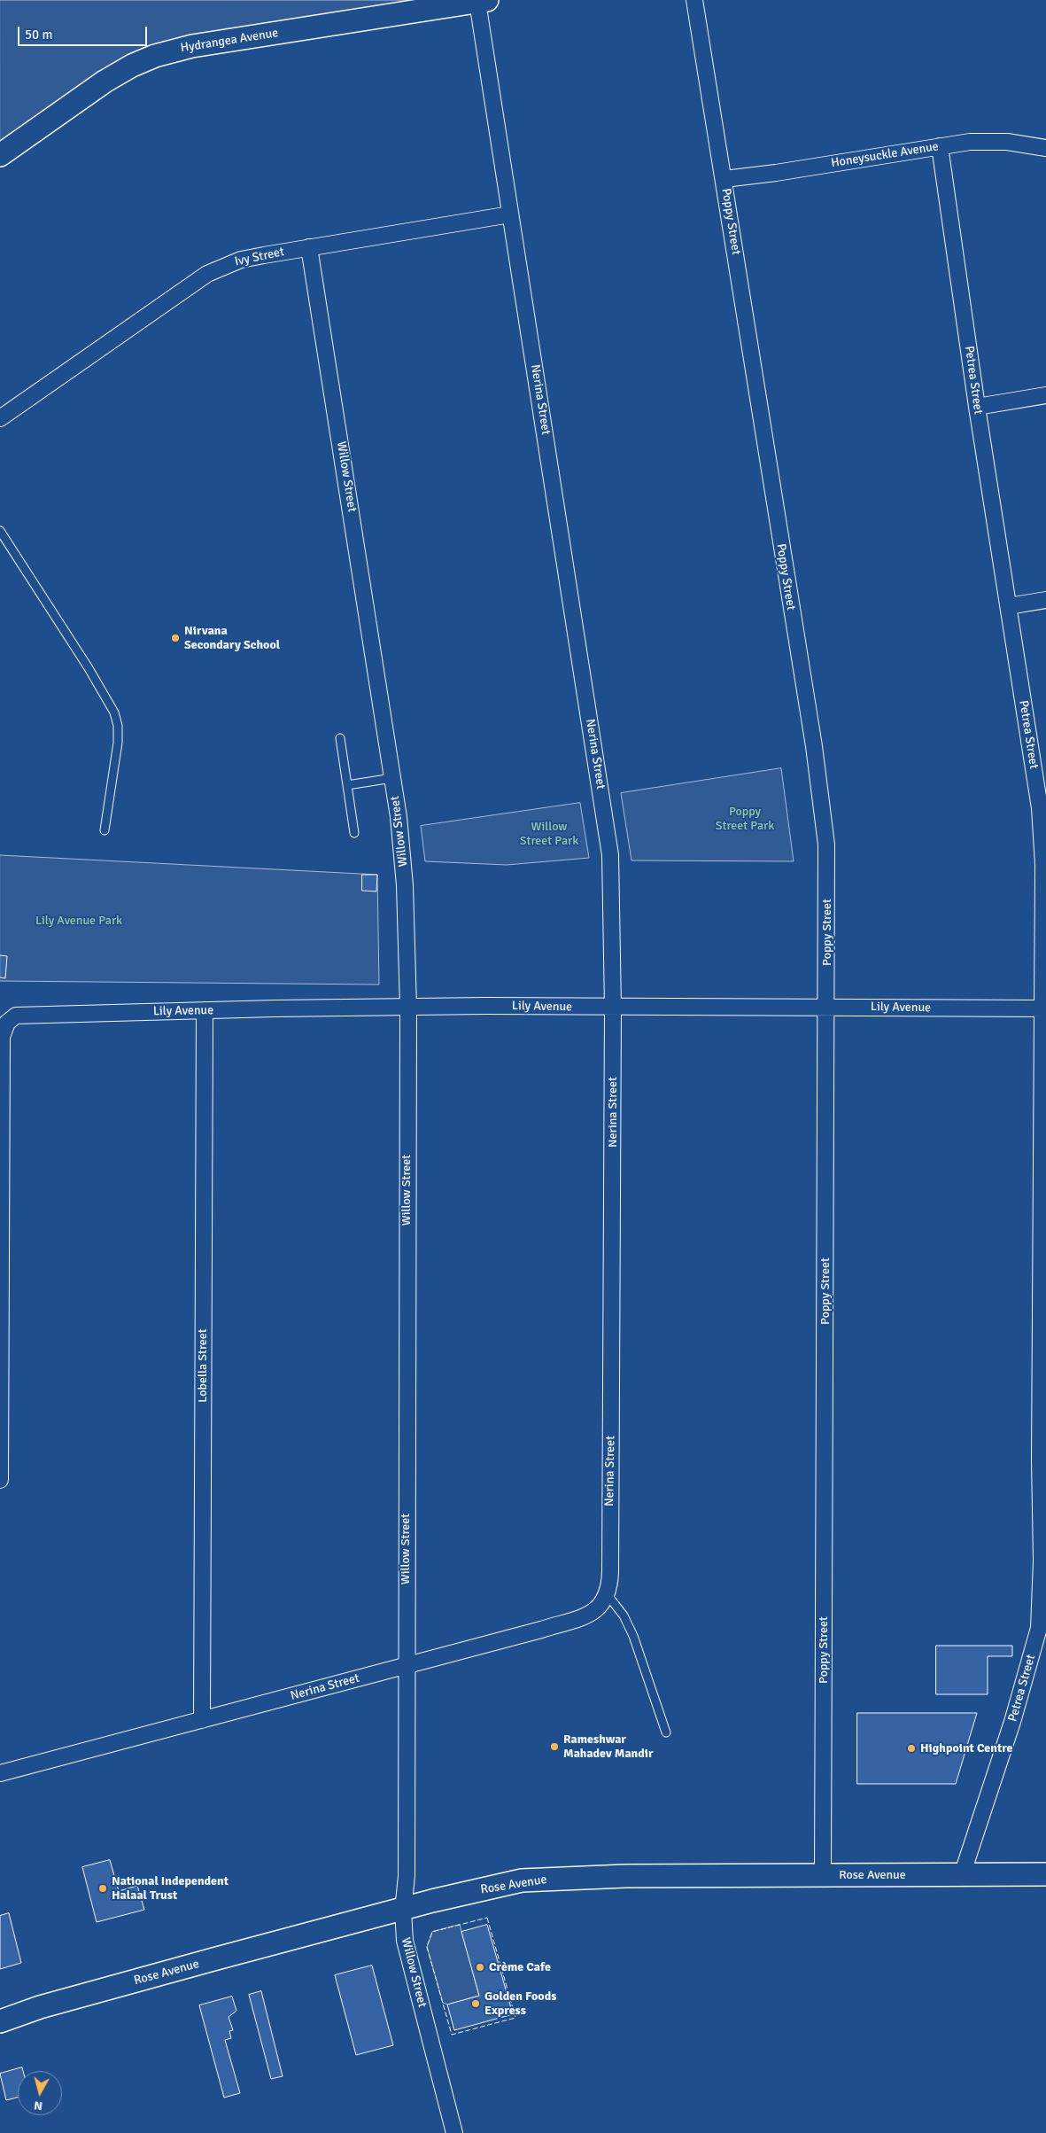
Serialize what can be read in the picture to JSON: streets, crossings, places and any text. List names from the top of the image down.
{
  "streets": {
    "street": [
      "Hydrangea Avenue",
      "Honeysuckle Avenue",
      "Poppy Street",
      "Ivy Street",
      "Petrea Street",
      "Nerina Street",
      "Willow Street",
      "Lily Avenue",
      "Lobella Street",
      "Rose Avenue"
    ]
  },
  "crossings": [
    ["Hydrangea Avenue", "Nerina Street"],
    ["Honeysuckle Avenue", "Poppy Street"],
    ["Honeysuckle Avenue", "Petrea Street"],
    ["Poppy Street", "Lily Avenue"],
    ["Poppy Street", "Rose Avenue"],
    ["Ivy Street", "Nerina Street"],
    ["Ivy Street", "Willow Street"],
    ["Petrea Street", "Lily Avenue"],
    ["Petrea Street", "Rose Avenue"],
    ["Nerina Street", "Willow Street"],
    ["Nerina Street", "Lily Avenue"],
    ["Nerina Street", "Lobella Street"],
    ["Willow Street", "Lily Avenue"],
    ["Willow Street", "Rose Avenue"],
    ["Lily Avenue", "Lobella Street"]
  ],
  "parks": ["Poppy Street Park", "Willow Street Park", "Lily Avenue Park"],
  "places": [
    "Nirvana Secondary School",
    "Rameshwar Mahadev Mandir",
    "Highpoint Centre",
    "National Independent Halaal Trust",
    "Crème Cafe",
    "Golden Foods Express"
  ],
  "scale_bar": "50 m",
  "north": "bottom"
}
